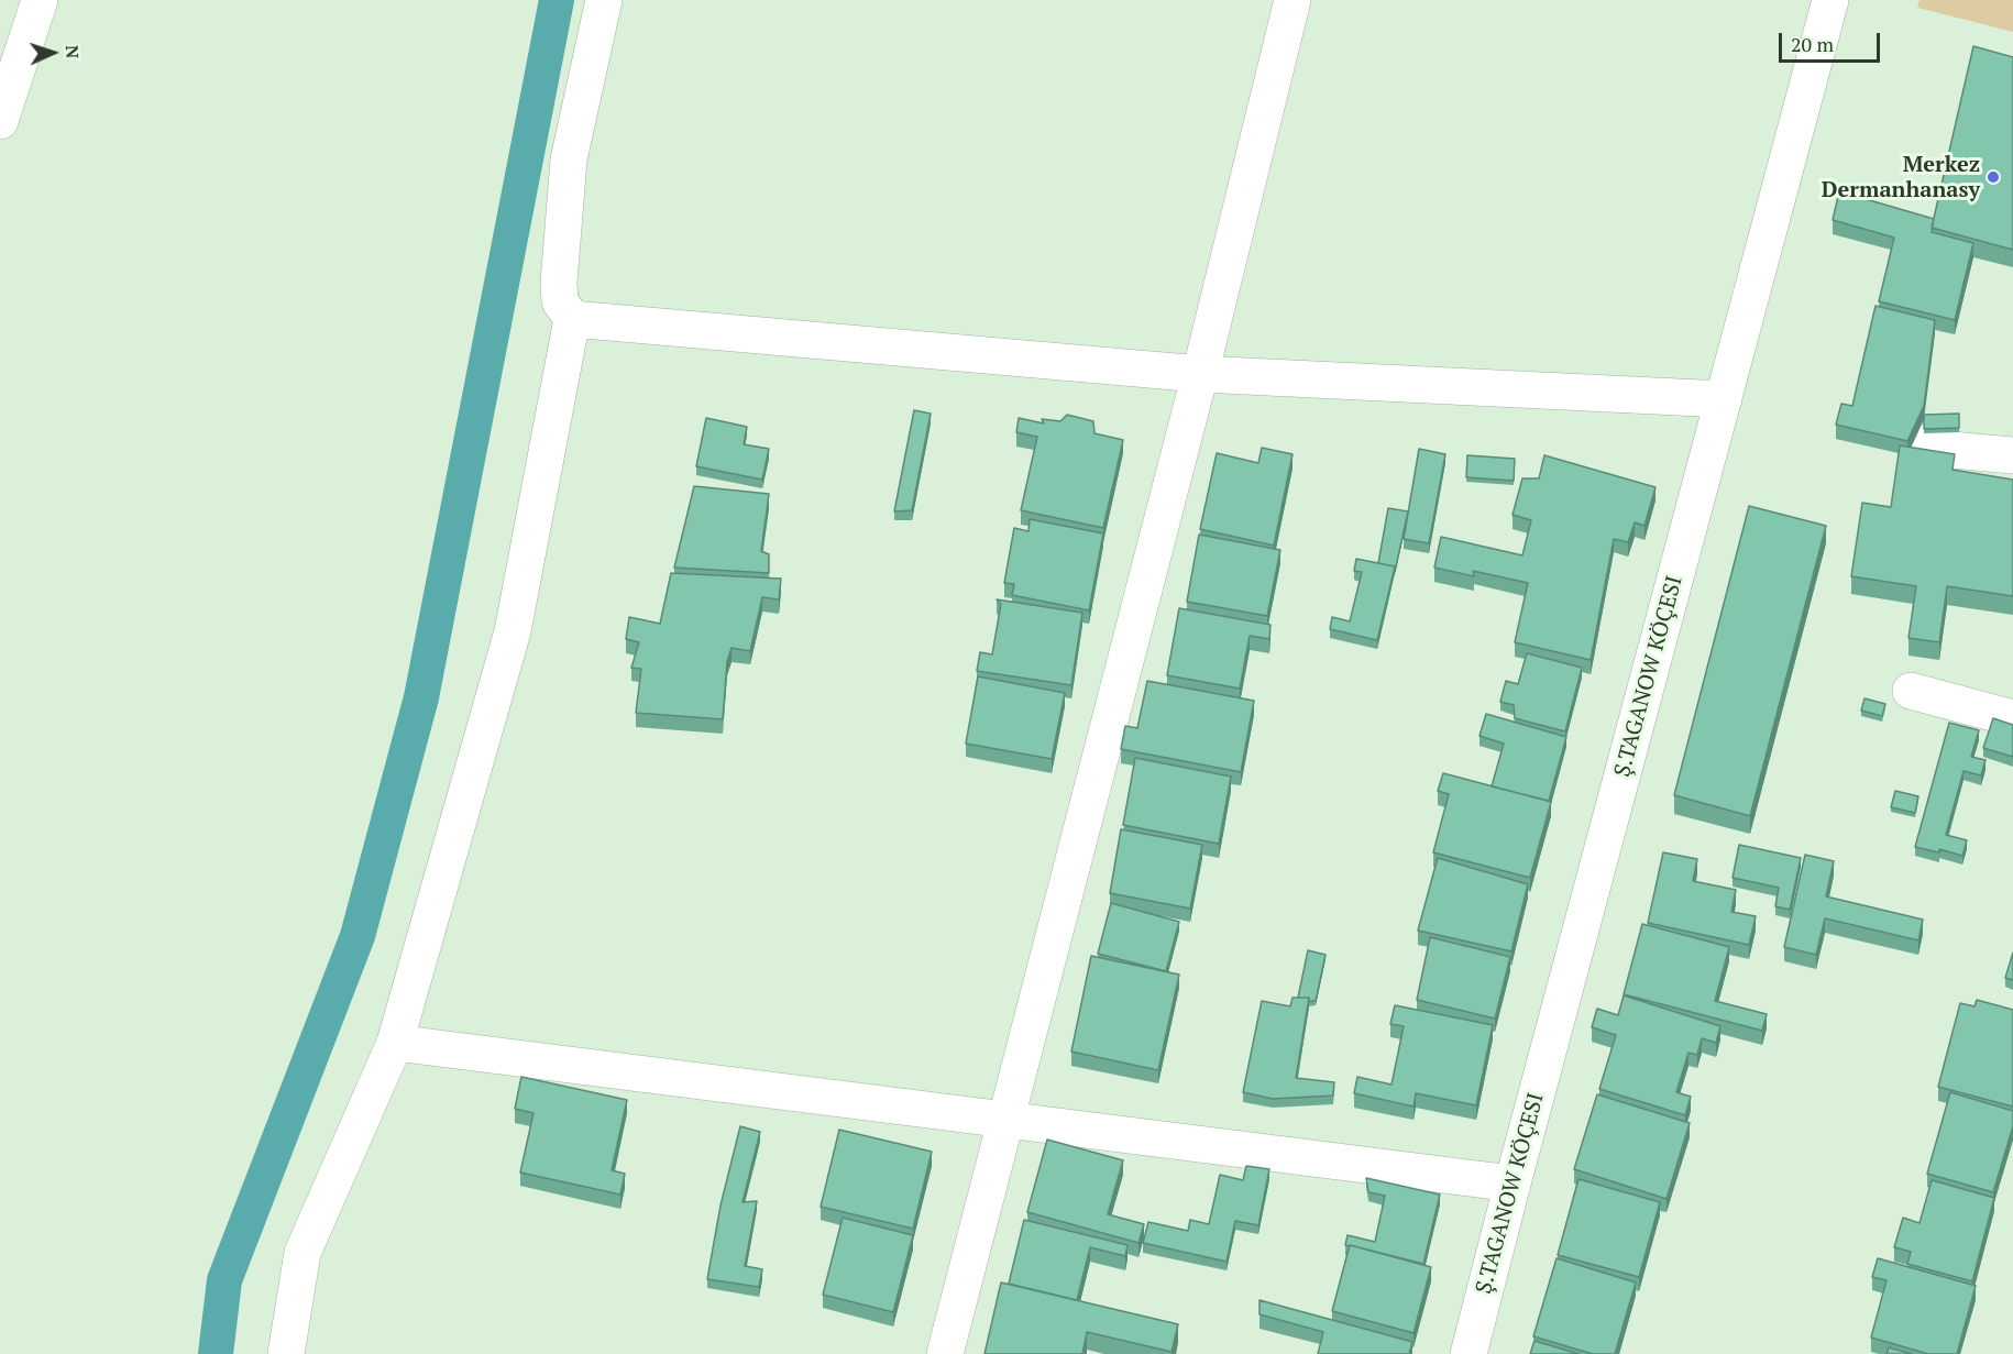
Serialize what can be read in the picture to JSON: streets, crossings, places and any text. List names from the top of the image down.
{
  "streets": {
    "street": ["Ş.TAGANOW KÖÇESI"]
  },
  "places": ["Merkez Dermanhanasy"],
  "scale_bar": "20 m",
  "north": "right"
}
